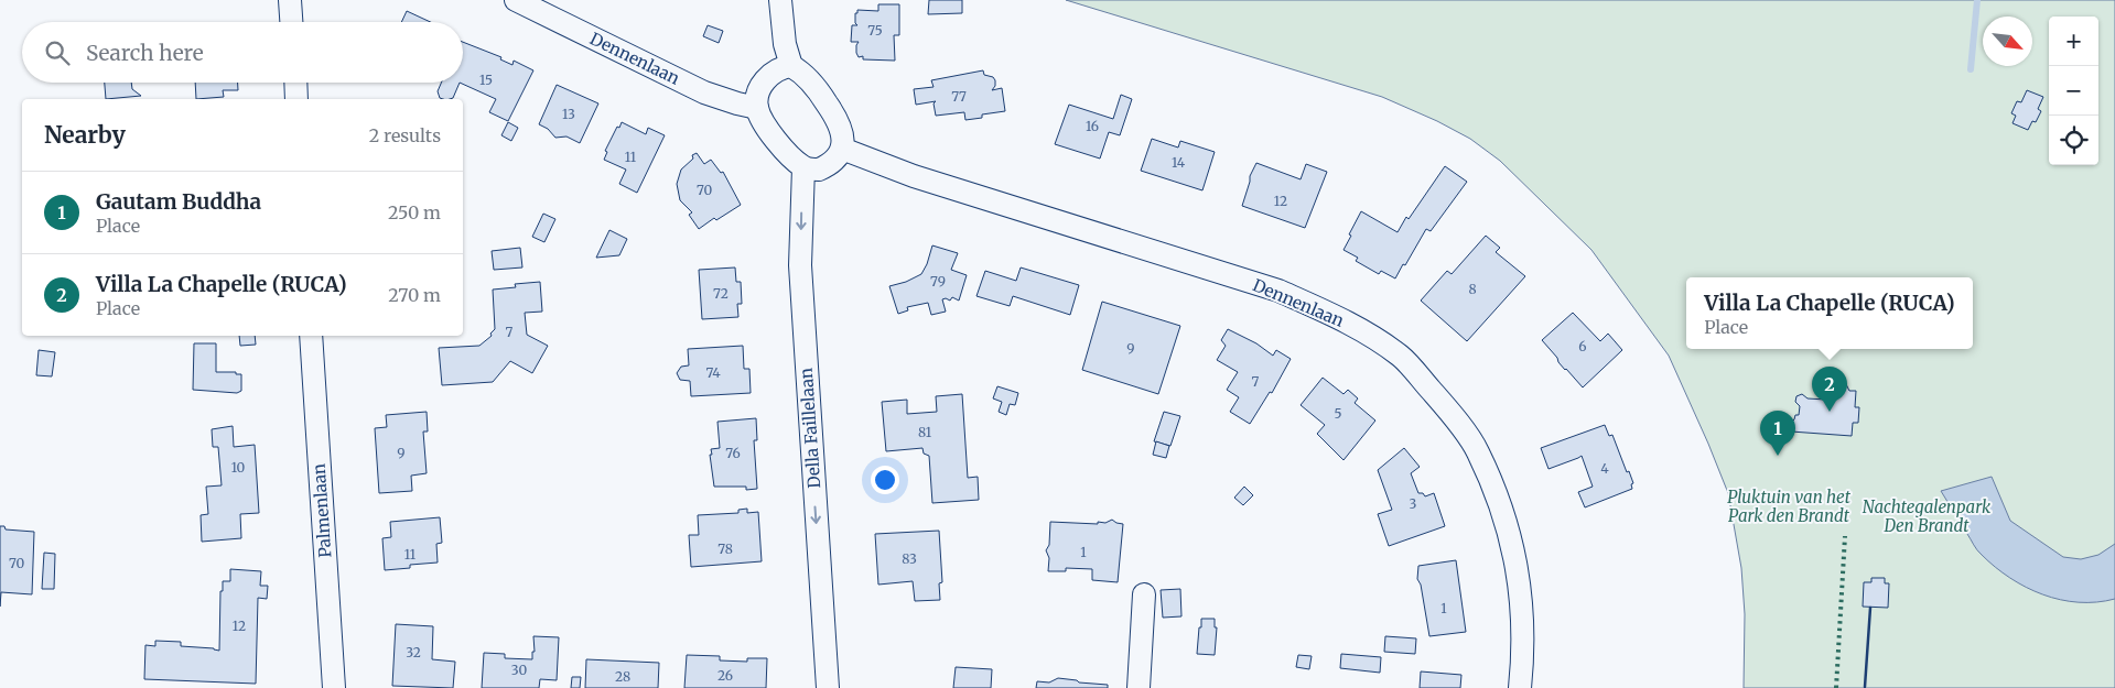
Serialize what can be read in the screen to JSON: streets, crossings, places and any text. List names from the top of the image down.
{
  "streets": {
    "street": ["Dennenlaan", "Della Faillelaan", "Palmenlaan"]
  },
  "crossings": [
    ["Dennenlaan", "Della Faillelaan"]
  ],
  "one_way": ["Della Faillelaan"],
  "parks": ["Pluktuin van het Park den Brandt", "Nachtegalenpark Den Brandt"],
  "house_numbers": [
    "75",
    "15",
    "77",
    "13",
    "16",
    "11",
    "14",
    "70",
    "12",
    "79",
    "8",
    "72",
    "7",
    "6",
    "9",
    "74",
    "7",
    "5",
    "81",
    "9",
    "76",
    "10",
    "4",
    "3",
    "78",
    "1",
    "11",
    "83",
    "70",
    "1",
    "12",
    "32",
    "30",
    "26",
    "28"
  ],
  "north": "bottom right",
  "page": {
    "map_buttons": ["+", "−"],
    "search": "Search here",
    "heading": ["Nearby", "2 results"],
    "list": [
      {
        "mark": "1",
        "name": "Gautam Buddha",
        "note": "Place",
        "value": "250 m"
      },
      {
        "mark": "2",
        "name": "Villa La Chapelle (RUCA)",
        "note": "Place",
        "value": "270 m"
      }
    ],
    "popup": ["Villa La Chapelle (RUCA)", "Place"],
    "pins": ["2", "1"]
  }
}
